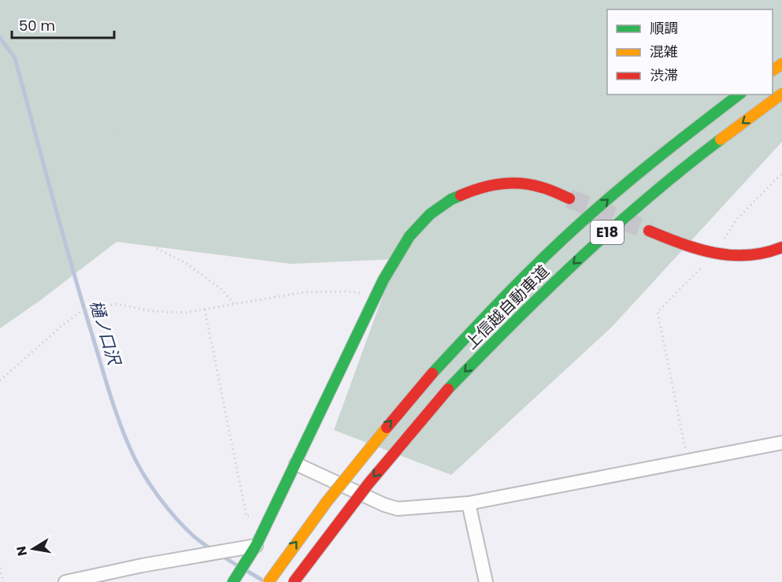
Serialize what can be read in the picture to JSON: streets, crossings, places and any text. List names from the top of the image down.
{
  "streets": {
    "main road": ["E18", "上信越自動車道"]
  },
  "water": ["樋ノ口沢"],
  "legend": ["順調", "混雑", "渋滞"],
  "scale_bar": "50 m",
  "north": "left"
}
